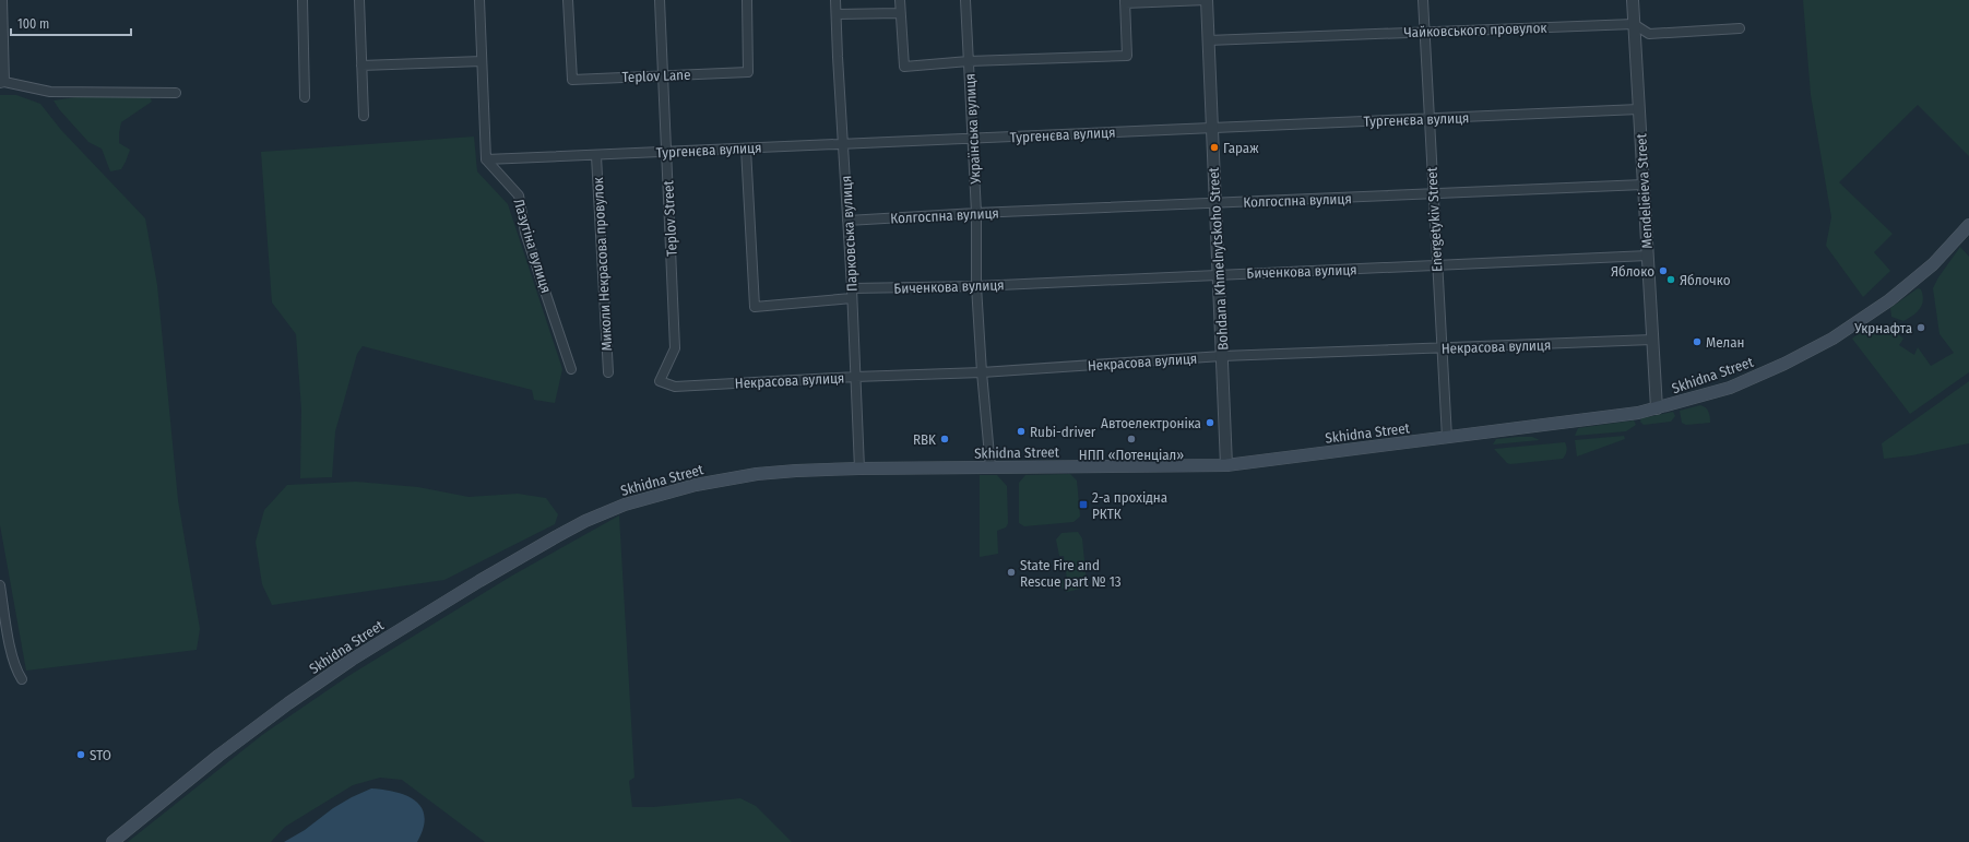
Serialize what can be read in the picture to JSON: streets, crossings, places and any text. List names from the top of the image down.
{
  "streets": {
    "main road": ["Skhidna Street"],
    "street": [
      "Чайковського провулок",
      "Teplov Lane",
      "Тургенєва вулиця",
      "Українська вулиця",
      "Mendelieieva Street",
      "Колгоспна вулиця",
      "Teplov Street",
      "Energetykiv Street",
      "Парковська вулиця",
      "Лазутіна вулиця",
      "Bohdana Khmelnytskoho Street",
      "Миколи Некрасова провулок",
      "Биченкова вулиця",
      "Некрасова вулиця"
    ]
  },
  "crossings": [
    ["Чайковського провулок", "Mendelieieva Street"],
    ["Чайковського провулок", "Energetykiv Street"],
    ["Чайковського провулок", "Bohdana Khmelnytskoho Street"],
    ["Teplov Lane", "Teplov Street"],
    ["Тургенєва вулиця", "Українська вулиця"],
    ["Тургенєва вулиця", "Mendelieieva Street"],
    ["Тургенєва вулиця", "Teplov Street"],
    ["Тургенєва вулиця", "Energetykiv Street"],
    ["Тургенєва вулиця", "Парковська вулиця"],
    ["Тургенєва вулиця", "Лазутіна вулиця"],
    ["Тургенєва вулиця", "Bohdana Khmelnytskoho Street"],
    ["Тургенєва вулиця", "Миколи Некрасова провулок"],
    ["Українська вулиця", "Колгоспна вулиця"],
    ["Українська вулиця", "Биченкова вулиця"],
    ["Українська вулиця", "Некрасова вулиця"],
    ["Українська вулиця", "Skhidna Street"],
    ["Mendelieieva Street", "Колгоспна вулиця"],
    ["Mendelieieva Street", "Биченкова вулиця"],
    ["Mendelieieva Street", "Некрасова вулиця"],
    ["Mendelieieva Street", "Skhidna Street"],
    ["Колгоспна вулиця", "Energetykiv Street"],
    ["Колгоспна вулиця", "Парковська вулиця"],
    ["Колгоспна вулиця", "Bohdana Khmelnytskoho Street"],
    ["Teplov Street", "Некрасова вулиця"],
    ["Energetykiv Street", "Биченкова вулиця"],
    ["Energetykiv Street", "Некрасова вулиця"],
    ["Energetykiv Street", "Skhidna Street"],
    ["Парковська вулиця", "Биченкова вулиця"],
    ["Парковська вулиця", "Некрасова вулиця"],
    ["Парковська вулиця", "Skhidna Street"],
    ["Bohdana Khmelnytskoho Street", "Биченкова вулиця"],
    ["Bohdana Khmelnytskoho Street", "Некрасова вулиця"],
    ["Bohdana Khmelnytskoho Street", "Skhidna Street"]
  ],
  "places": {
    "other": [
      "Гараж",
      "Яблоко",
      "Яблочко",
      "Укрнафта",
      "Мелан",
      "Автоелектроніка",
      "Rubi-driver",
      "RBK",
      "НПП «Потенціал»",
      "State Fire and Rescue part № 13",
      "STO"
    ],
    "transit": ["2-а прохідна РКТК"]
  },
  "scale_bar": "100 m"
}
